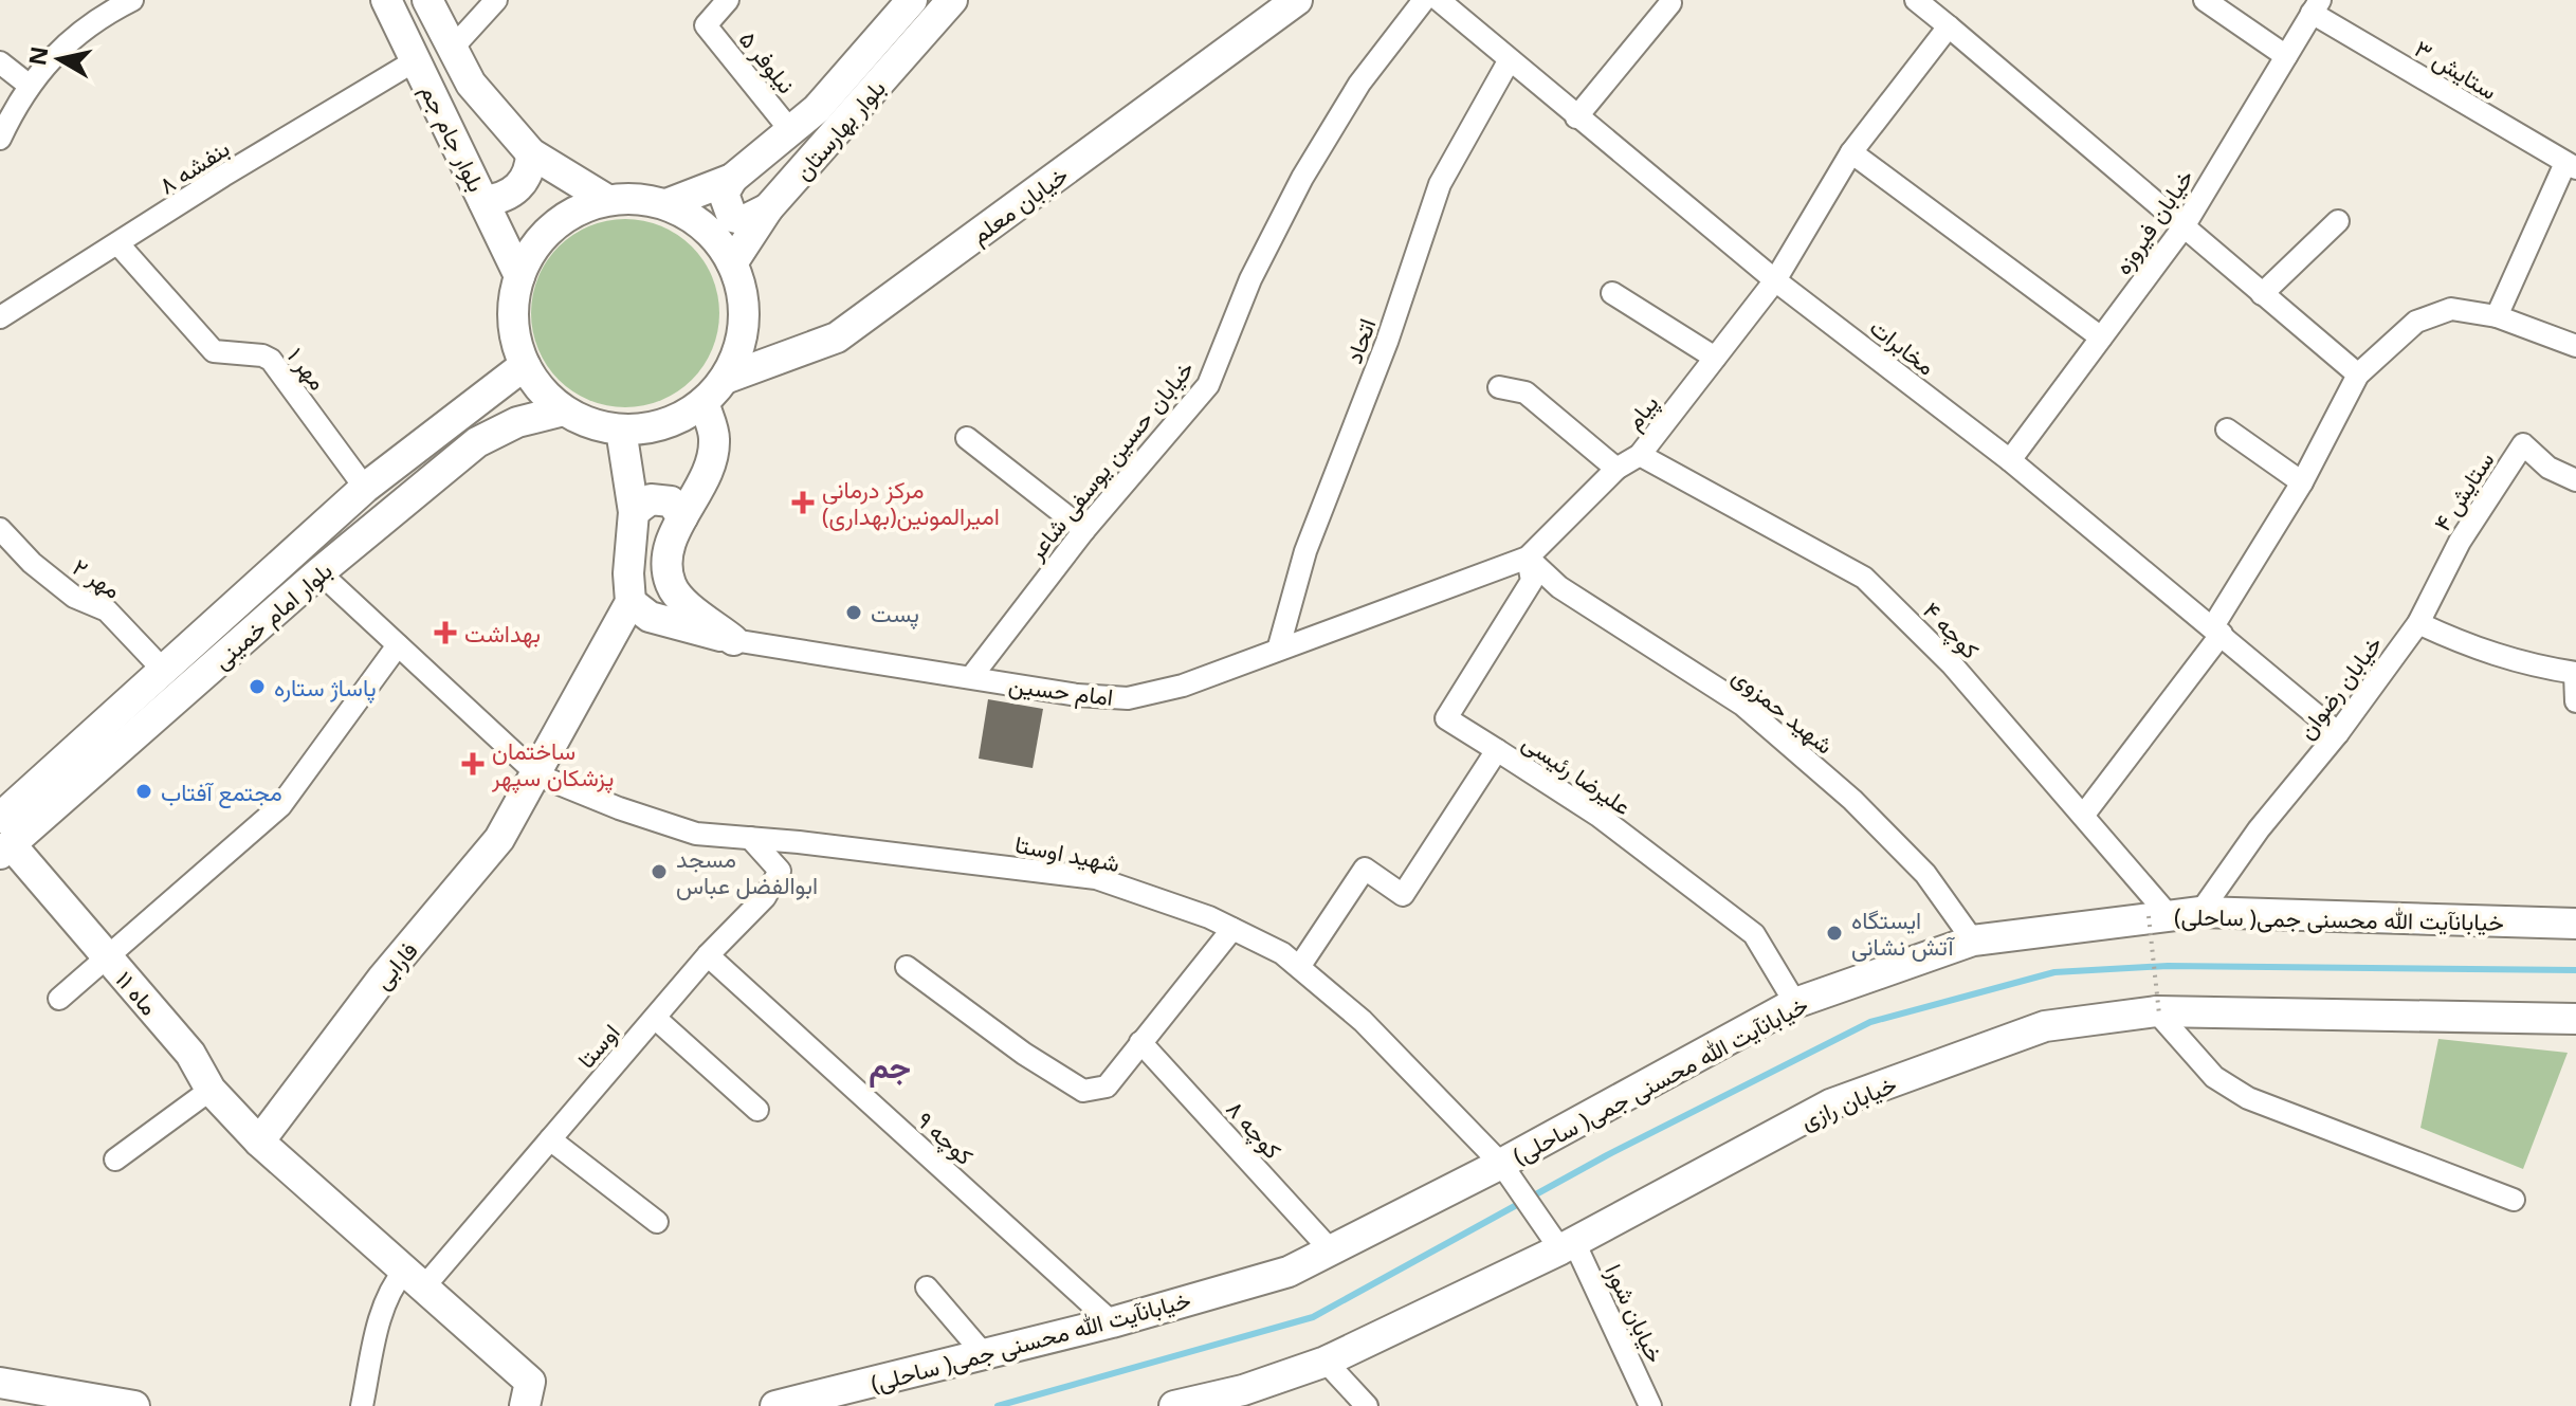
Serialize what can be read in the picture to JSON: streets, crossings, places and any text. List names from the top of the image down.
{
  "streets": {
    "main road": [
      "بلوار بهارستان",
      "بلوار جام جم",
      "خیابان معلم",
      "بلوار امام خمینی",
      "امام حسین",
      "خیابانآیت الله محسنی جمی( ساحلی)",
      "فارابی",
      "ماه ۱۱",
      "خیابان رازی"
    ],
    "street": [
      "نیلوفر ۵",
      "ستایش ۳",
      "بنفشه ۸",
      "خیابان فیروزه",
      "اتحاد",
      "مخابرات",
      "مهر ۱",
      "پیام",
      "خیابان حسین یوسفی شاعر",
      "ستایش ۴",
      "مهر ۲",
      "کوچه ۴",
      "خیابان رضوان",
      "شهید حمزوی",
      "علیرضا رئیسی",
      "شهید اوستا",
      "اوستا",
      "کوچه ۸",
      "کوچه ۹",
      "خیابان شورا"
    ]
  },
  "crossings": [
    ["نیلوفر ۵", "بلوار بهارستان"],
    ["ستایش ۳", "خیابان فیروزه"],
    ["بلوار بهارستان", "بلوار جام جم"],
    ["بلوار بهارستان", "خیابان معلم"],
    ["بلوار بهارستان", "بلوار امام خمینی"],
    ["بلوار بهارستان", "فارابی"],
    ["بلوار جام جم", "بنفشه ۸"],
    ["بلوار جام جم", "خیابان معلم"],
    ["بلوار جام جم", "بلوار امام خمینی"],
    ["بلوار جام جم", "فارابی"],
    ["بنفشه ۸", "مهر ۱"],
    ["خیابان معلم", "بلوار امام خمینی"],
    ["خیابان معلم", "فارابی"],
    ["خیابان فیروزه", "مخابرات"],
    ["اتحاد", "مخابرات"],
    ["اتحاد", "امام حسین"],
    ["مخابرات", "پیام"],
    ["مخابرات", "خیابان رضوان"],
    ["مهر ۱", "بلوار امام خمینی"],
    ["پیام", "کوچه ۴"],
    ["پیام", "امام حسین"],
    ["پیام", "شهید حمزوی"],
    ["خیابان حسین یوسفی شاعر", "امام حسین"],
    ["ستایش ۴", "خیابان رضوان"],
    ["مهر ۲", "بلوار امام خمینی"],
    ["بلوار امام خمینی", "فارابی"],
    ["بلوار امام خمینی", "ماه ۱۱"],
    ["کوچه ۴", "خیابانآیت الله محسنی جمی( ساحلی)"],
    ["خیابان رضوان", "خیابانآیت الله محسنی جمی( ساحلی)"],
    ["امام حسین", "شهید حمزوی"],
    ["امام حسین", "فارابی"],
    ["شهید حمزوی", "خیابانآیت الله محسنی جمی( ساحلی)"],
    ["علیرضا رئیسی", "شهید اوستا"],
    ["علیرضا رئیسی", "خیابانآیت الله محسنی جمی( ساحلی)"],
    ["شهید اوستا", "خیابانآیت الله محسنی جمی( ساحلی)"],
    ["شهید اوستا", "فارابی"],
    ["شهید اوستا", "اوستا"],
    ["شهید اوستا", "خیابان شورا"],
    ["خیابانآیت الله محسنی جمی( ساحلی)", "کوچه ۸"],
    ["خیابانآیت الله محسنی جمی( ساحلی)", "کوچه ۹"],
    ["خیابانآیت الله محسنی جمی( ساحلی)", "خیابان شورا"],
    ["فارابی", "ماه ۱۱"],
    ["اوستا", "کوچه ۹"],
    ["خیابان رازی", "خیابان شورا"]
  ],
  "districts": ["جم"],
  "places": {
    "health": ["مرکز درمانی امیرالمونین(بهداری)", "بهداشت", "ساختمان پزشکان سپهر"],
    "other": [
      "پست",
      "پاساژ ستاره",
      "مجتمع آفتاب",
      "مسجد ابوالفضل عباس",
      "ایستگاه آتش نشانی"
    ]
  },
  "north": "left"
}
